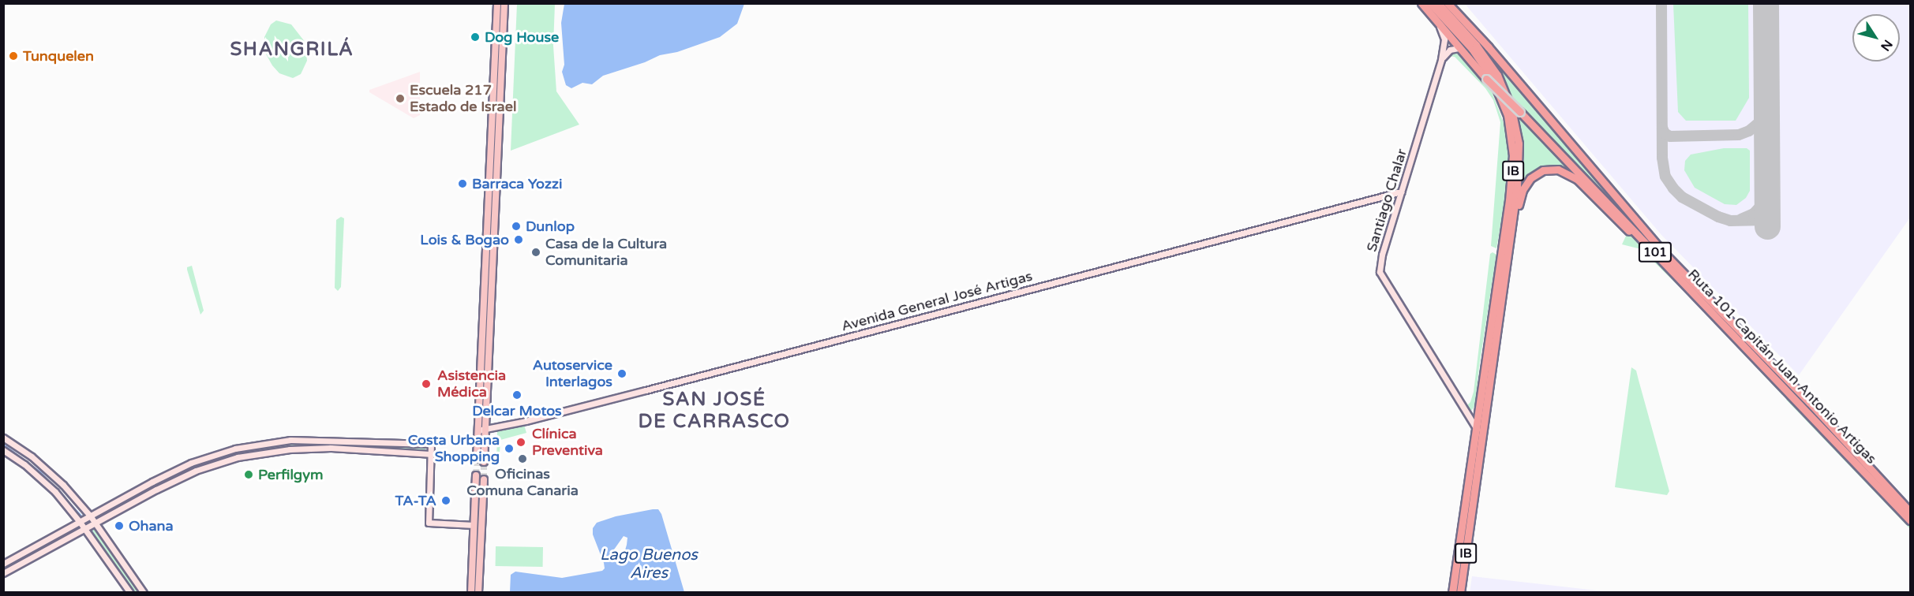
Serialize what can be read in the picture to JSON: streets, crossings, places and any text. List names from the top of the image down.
{
  "streets": {
    "highway": ["IB", "101", "Ruta 101 Capitán Juan Antonio Artigas"],
    "street": ["Santiago Chalar", "Avenida General José Artigas"]
  },
  "crossings": [
    ["IB", "Santiago Chalar"],
    ["Santiago Chalar", "Avenida General José Artigas"],
    ["Santiago Chalar", "Ruta 101 Capitán Juan Antonio Artigas"]
  ],
  "districts": ["SHANGRILÁ", "SAN JOSÉ DE CARRASCO"],
  "water": ["Lago Buenos Aires"],
  "places": [
    "Dog House",
    "Tunquelen",
    "Escuela 217 Estado de Israel",
    "Barraca Yozzi",
    "Dunlop",
    "Lois & Bogao",
    "Casa de la Cultura Comunitaria",
    "Autoservice Interlagos",
    "Asistencia Médica",
    "Delcar Motos",
    "Clínica Preventiva",
    "Costa Urbana Shopping",
    "Oficinas Comuna Canaria",
    "Perfilgym",
    "TA-TA",
    "Ohana"
  ],
  "north": "bottom right"
}
